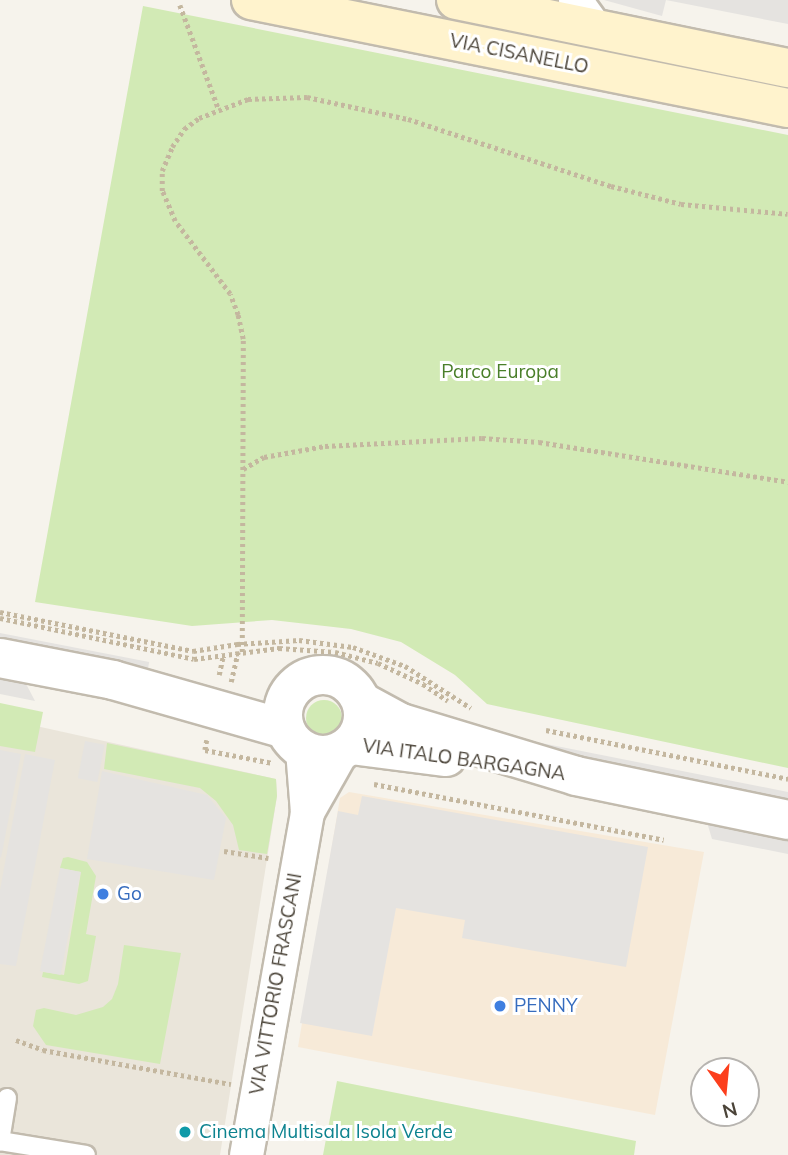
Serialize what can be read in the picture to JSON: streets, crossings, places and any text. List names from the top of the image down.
{
  "streets": {
    "main road": ["VIA CISANELLO"],
    "street": ["VIA ITALO BARGAGNA", "VIA VITTORIO FRASCANI"]
  },
  "crossings": [
    ["VIA ITALO BARGAGNA", "VIA VITTORIO FRASCANI"]
  ],
  "parks": ["Parco Europa"],
  "places": ["Go", "PENNY", "Cinema Multisala Isola Verde"],
  "north": "bottom"
}
